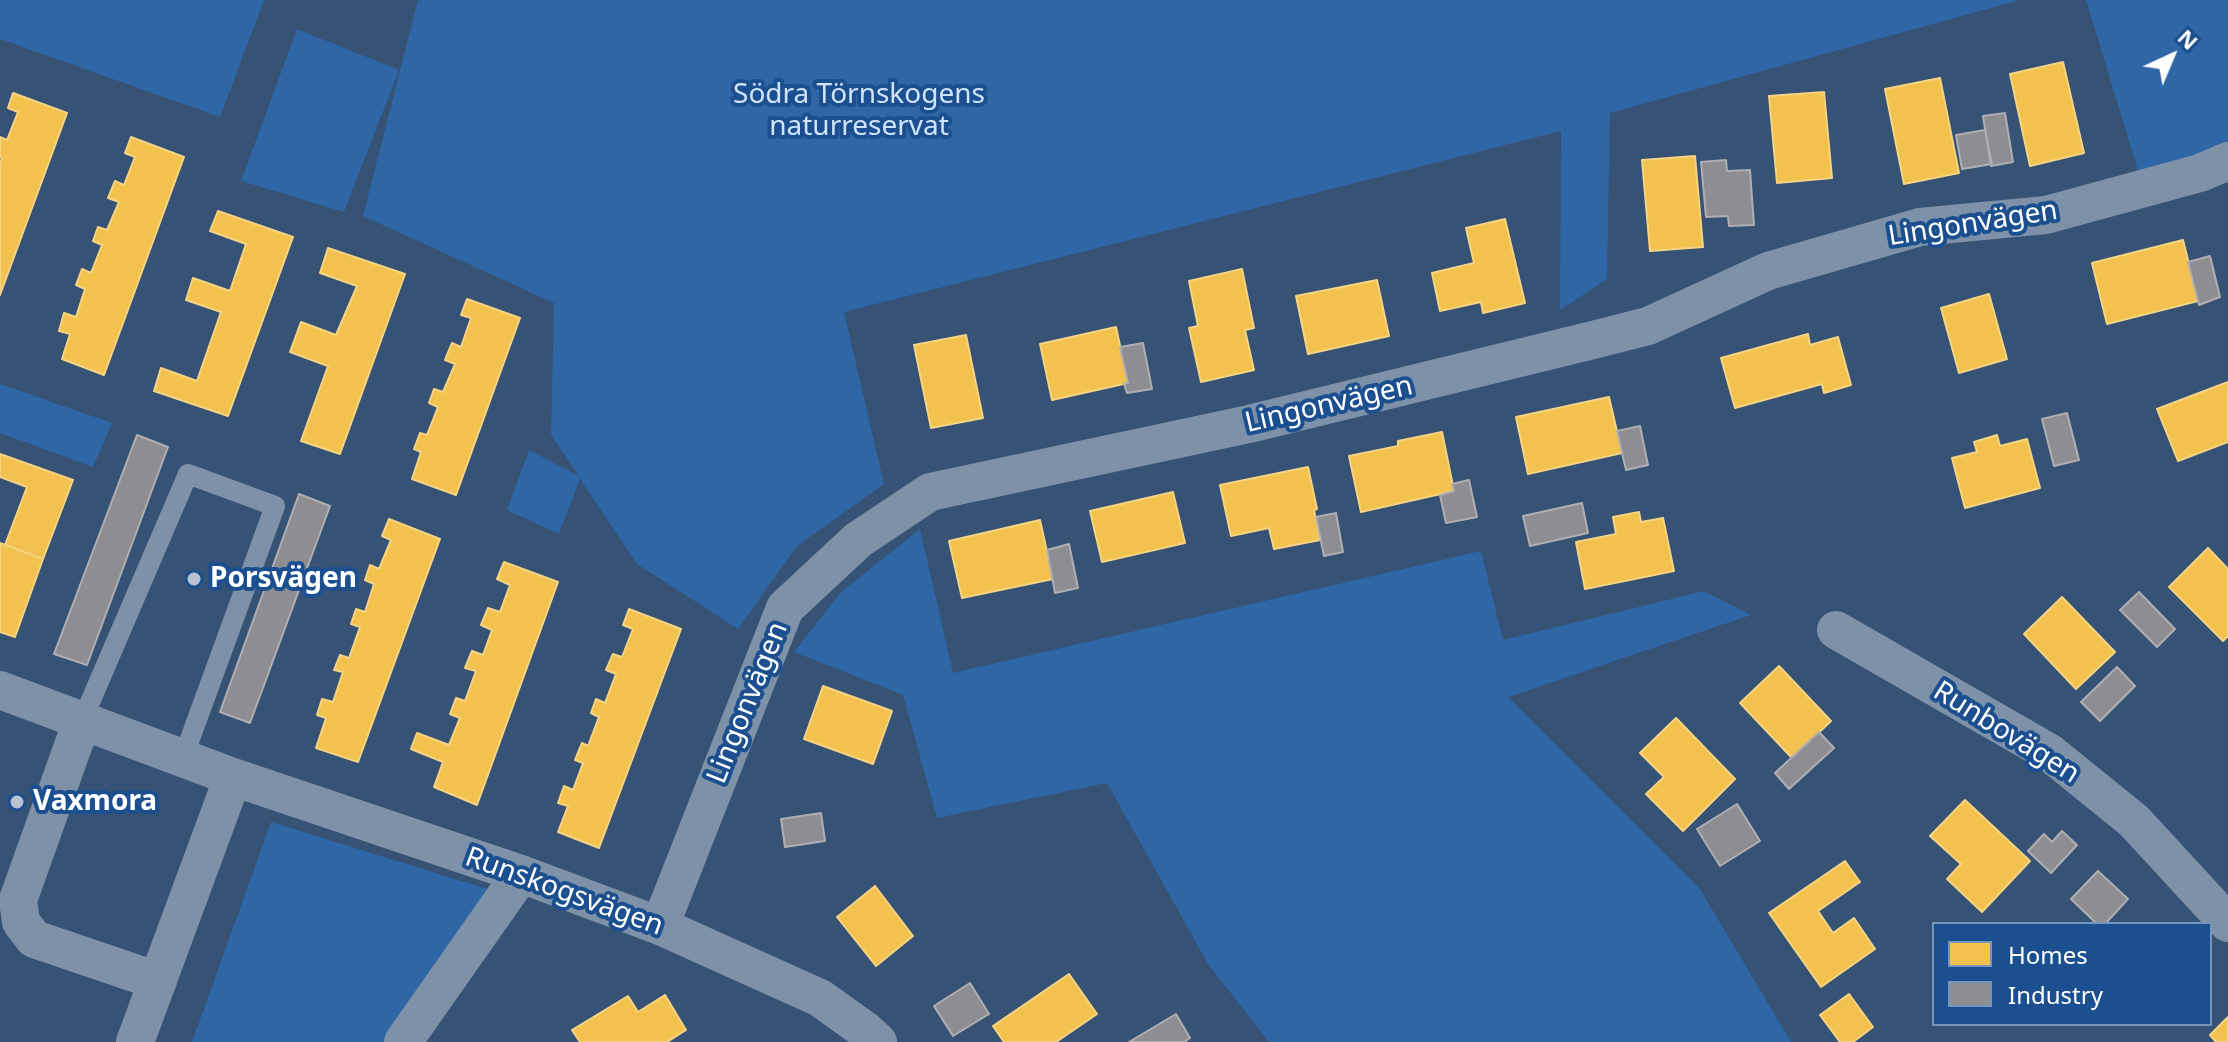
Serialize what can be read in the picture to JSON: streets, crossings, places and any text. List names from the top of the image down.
{
  "streets": {
    "street": ["Lingonvägen", "Runbovägen", "Runskogsvägen"]
  },
  "crossings": [
    ["Lingonvägen", "Runskogsvägen"]
  ],
  "parks": ["Södra Törnskogens naturreservat"],
  "places": ["Porsvägen", "Vaxmora"],
  "legend": ["Homes", "Industry"],
  "north": "top right"
}
